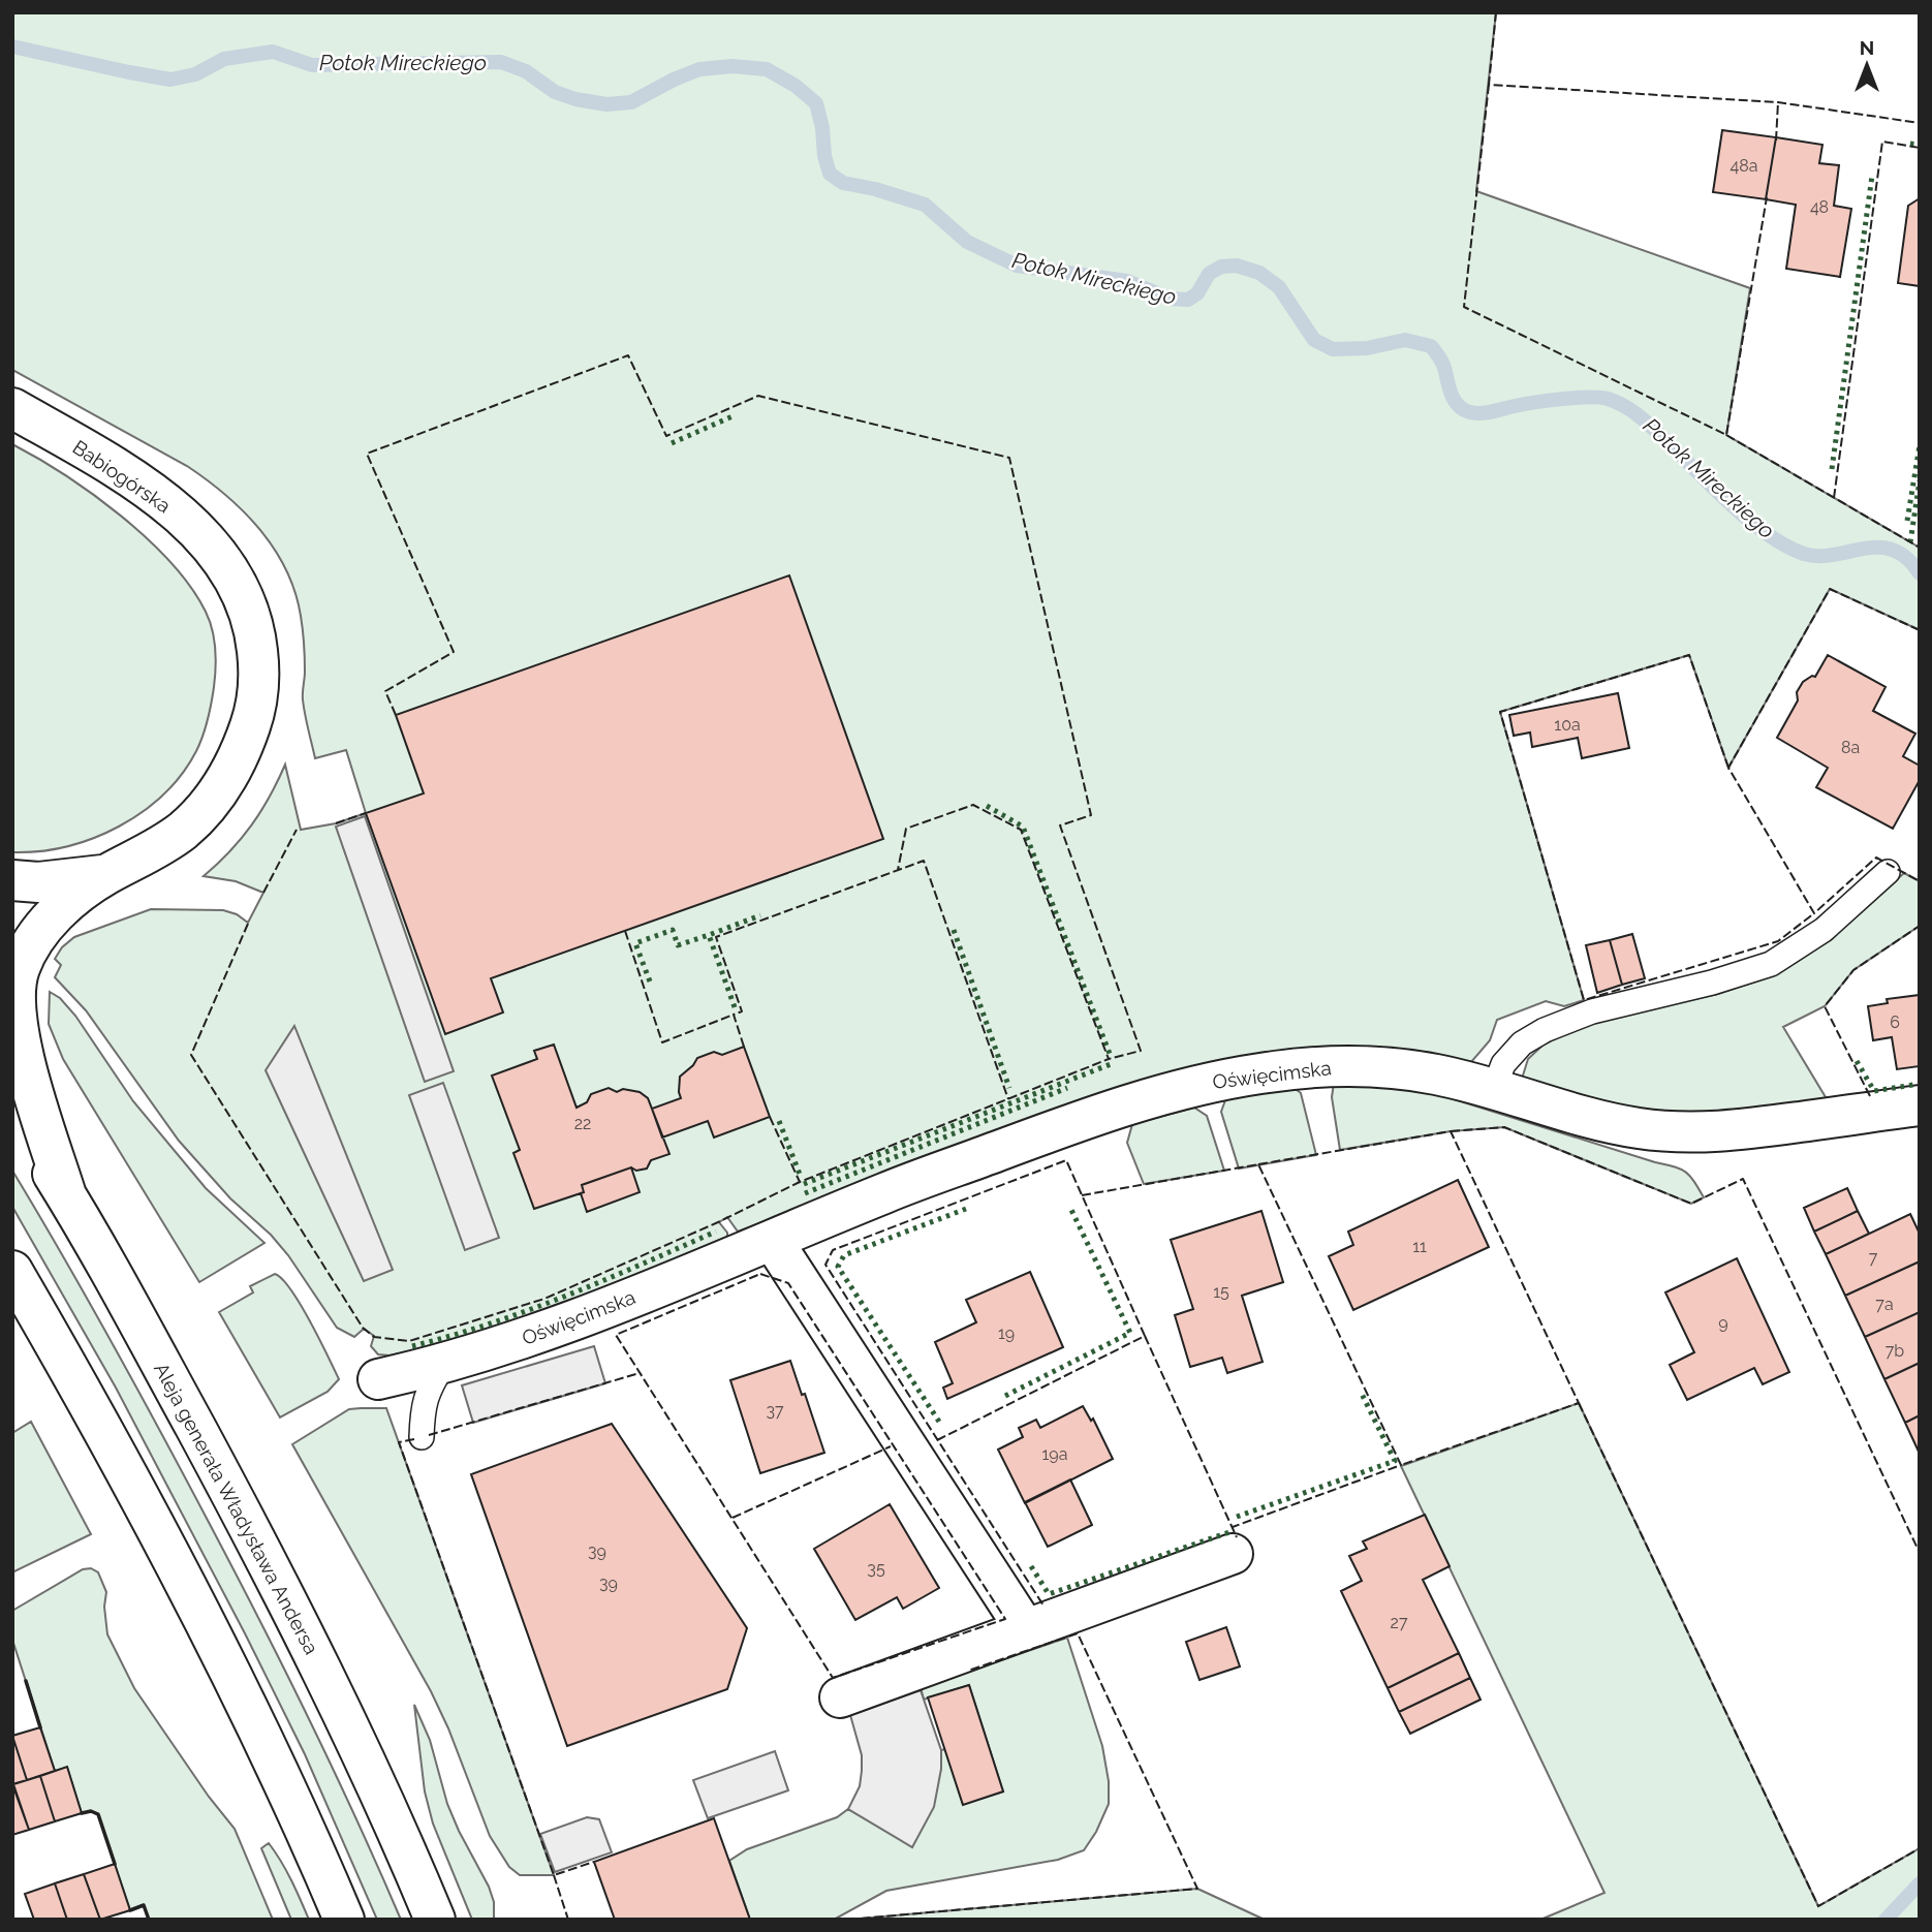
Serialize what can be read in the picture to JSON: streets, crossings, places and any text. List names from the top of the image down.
{
  "streets": {
    "street": ["Babiogórska", "Oświęcimska", "Aleja generała Władysława Andersa"]
  },
  "water": ["Potok Mireckiego"],
  "house_numbers": [
    "48a",
    "48",
    "10a",
    "8a",
    "6",
    "22",
    "11",
    "7",
    "15",
    "7a",
    "9",
    "19",
    "7b",
    "37",
    "19a",
    "39",
    "35",
    "39",
    "27"
  ],
  "north": "top"
}
